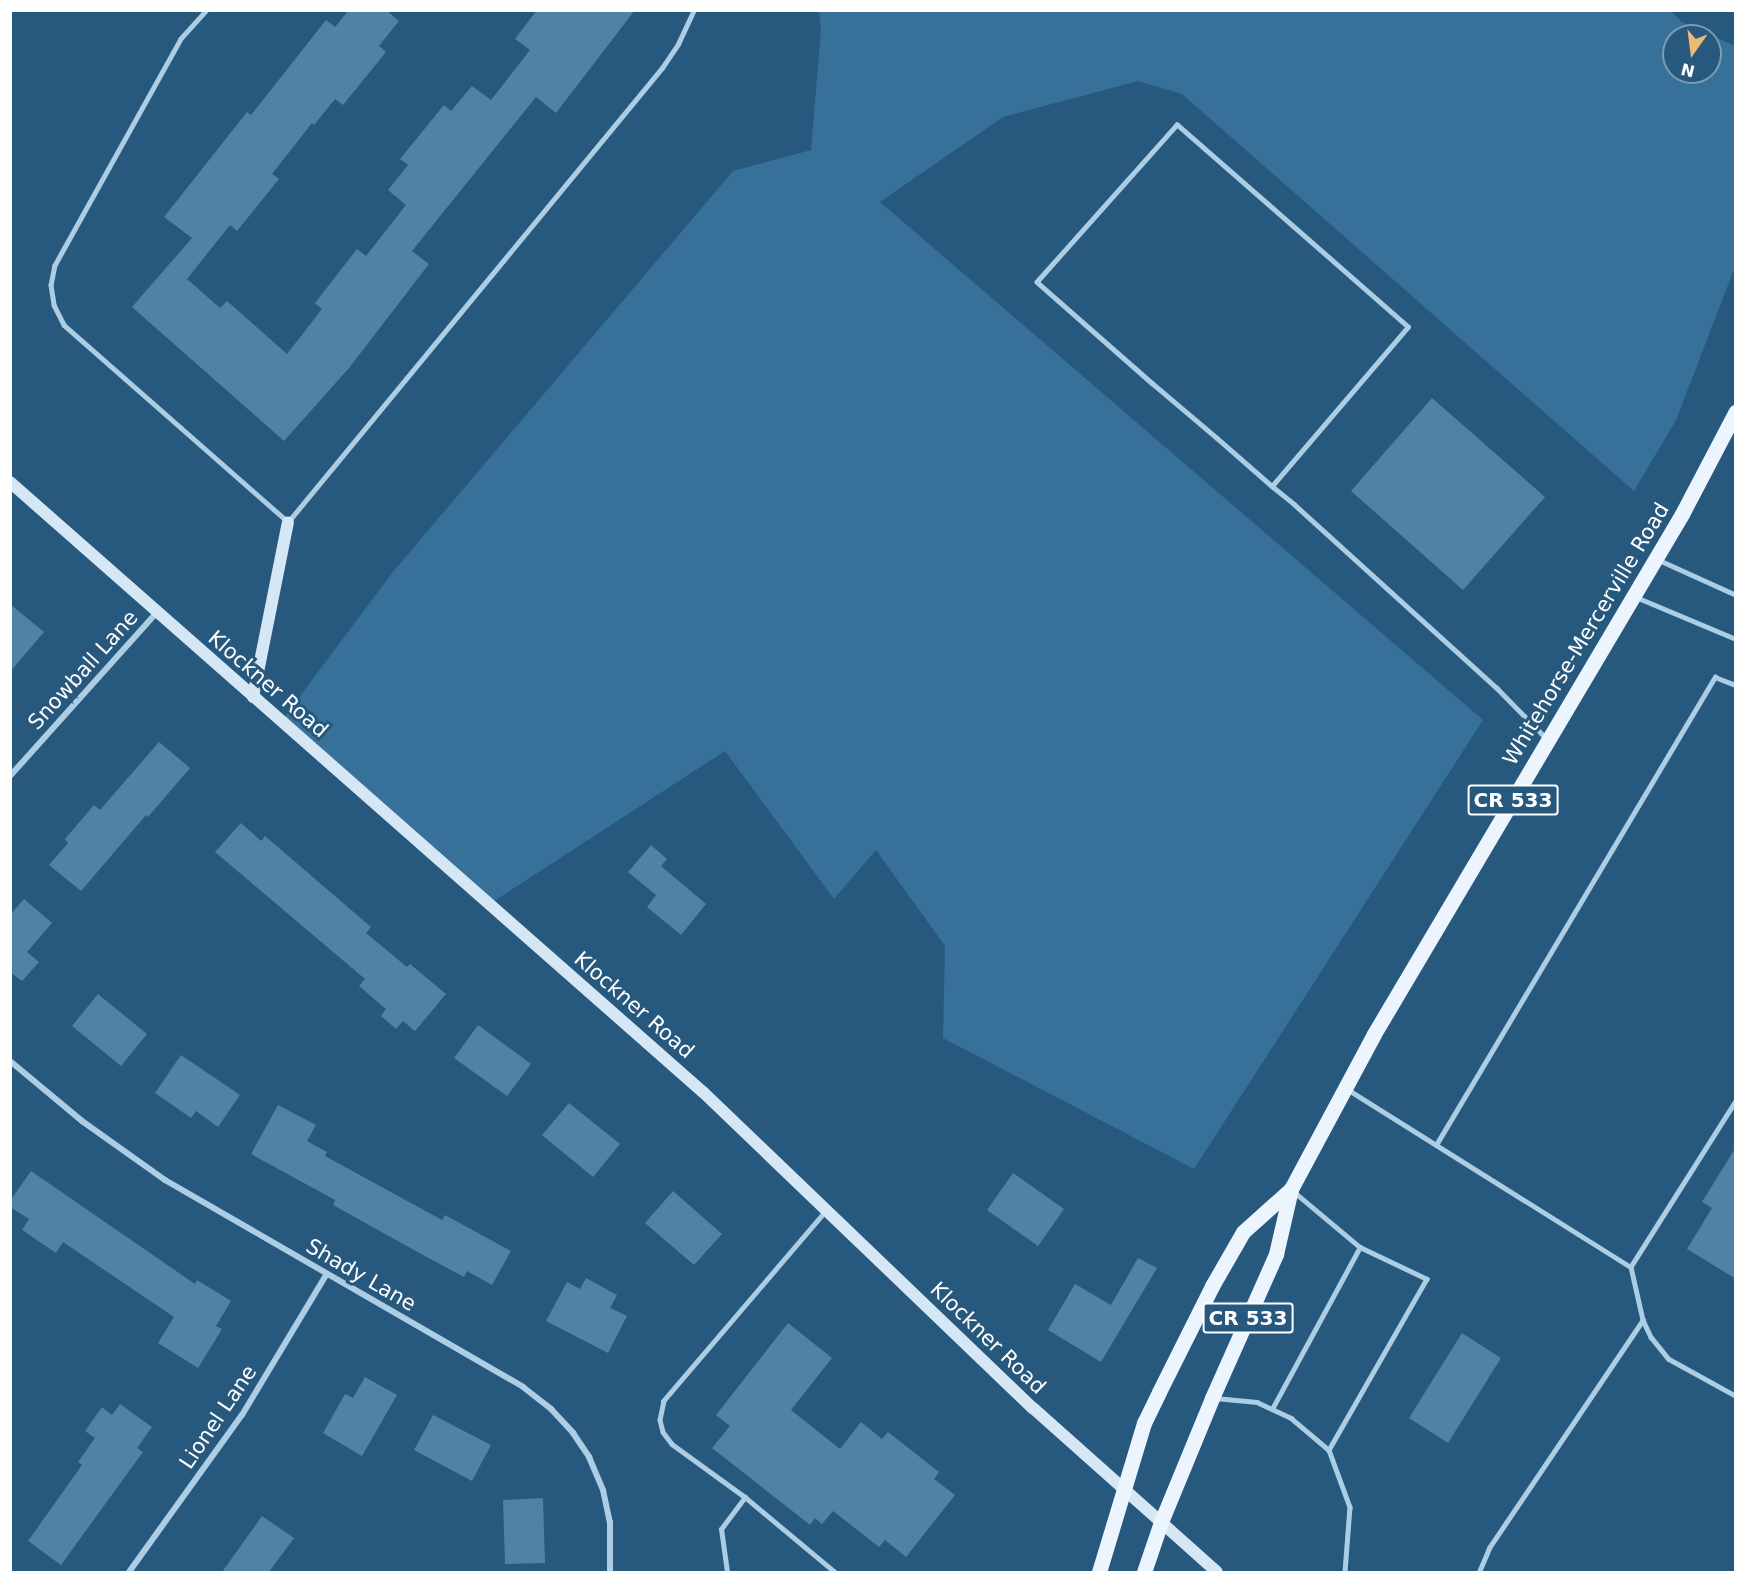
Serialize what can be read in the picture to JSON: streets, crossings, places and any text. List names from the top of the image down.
{
  "streets": {
    "main road": ["Whitehorse-Mercerville Road", "Klockner Road", "CR 533"],
    "street": ["Snowball Lane", "Shady Lane", "Lionel Lane"]
  },
  "crossings": [
    ["Whitehorse-Mercerville Road", "Klockner Road"],
    ["Snowball Lane", "Klockner Road"],
    ["Shady Lane", "Lionel Lane"]
  ],
  "north": "bottom"
}
